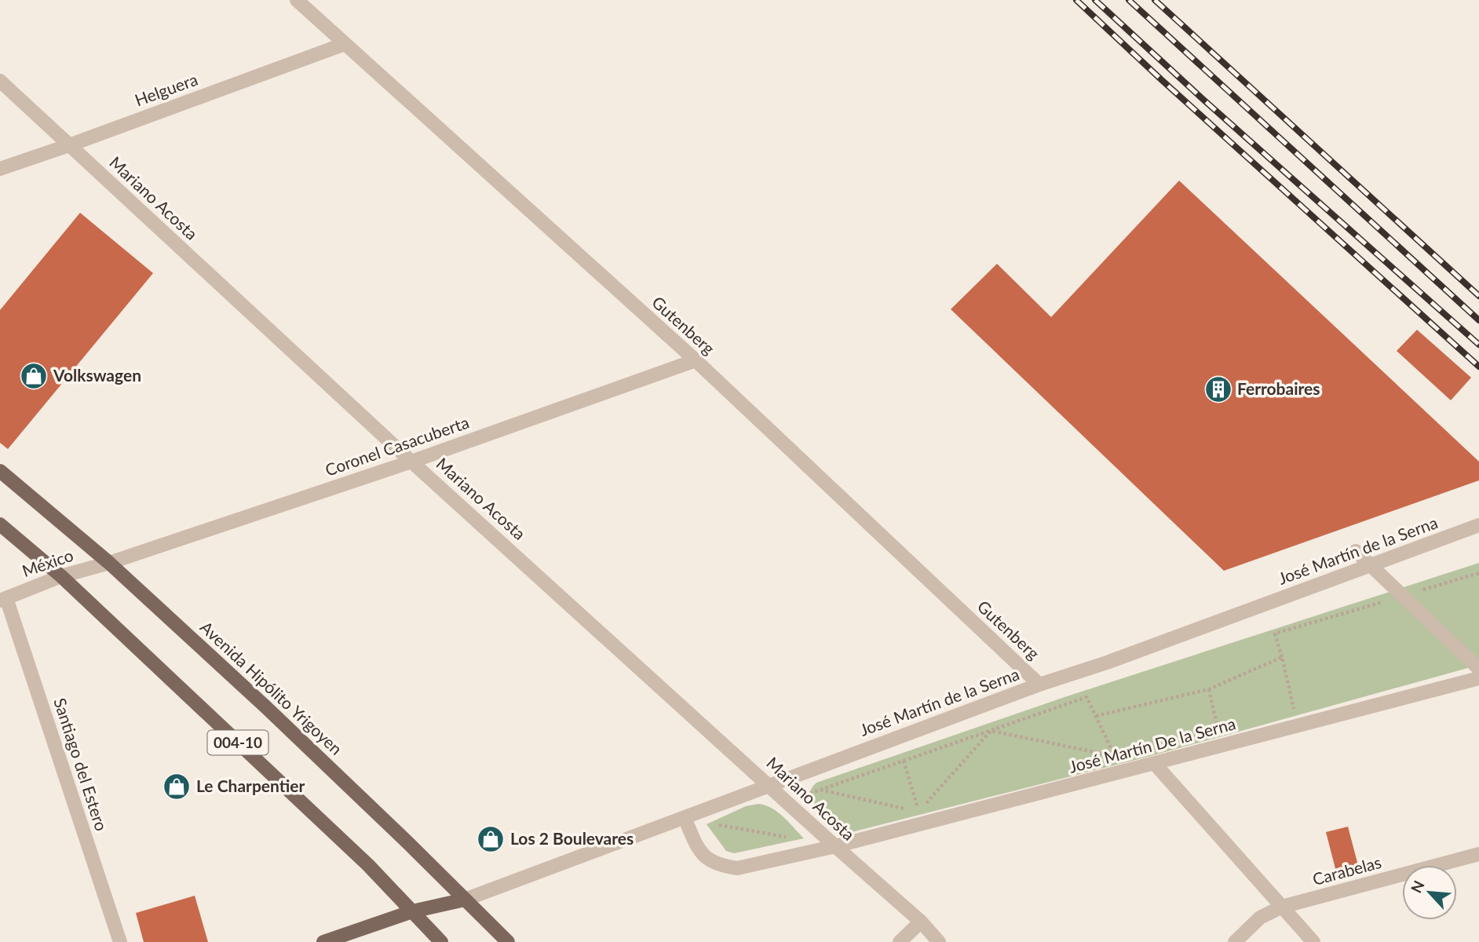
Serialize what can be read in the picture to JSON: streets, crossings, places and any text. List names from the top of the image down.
{
  "streets": {
    "main road": ["José Martín de la Serna", "Avenida Hipólito Yrigoyen", "004-10"],
    "street": [
      "Helguera",
      "Mariano Acosta",
      "Gutenberg",
      "Coronel Casacuberta",
      "México",
      "José Martín De la Serna",
      "Santiago del Estero",
      "Carabelas"
    ]
  },
  "crossings": [
    ["Helguera", "Mariano Acosta"],
    ["Helguera", "Gutenberg"],
    ["Mariano Acosta", "Coronel Casacuberta"],
    ["Mariano Acosta", "José Martín de la Serna"],
    ["Mariano Acosta", "José Martín De la Serna"],
    ["Gutenberg", "Coronel Casacuberta"],
    ["Gutenberg", "José Martín de la Serna"],
    ["Coronel Casacuberta", "México"],
    ["Coronel Casacuberta", "Avenida Hipólito Yrigoyen"],
    ["José Martín de la Serna", "Avenida Hipólito Yrigoyen"],
    ["José Martín de la Serna", "004-10"],
    ["José Martín de la Serna", "José Martín De la Serna"],
    ["México", "Avenida Hipólito Yrigoyen"],
    ["México", "004-10"],
    ["México", "Santiago del Estero"]
  ],
  "places": {
    "shop": ["Volkswagen", "Le Charpentier", "Los 2 Boulevares"],
    "building": ["Ferrobaires"]
  },
  "north": "top left"
}
